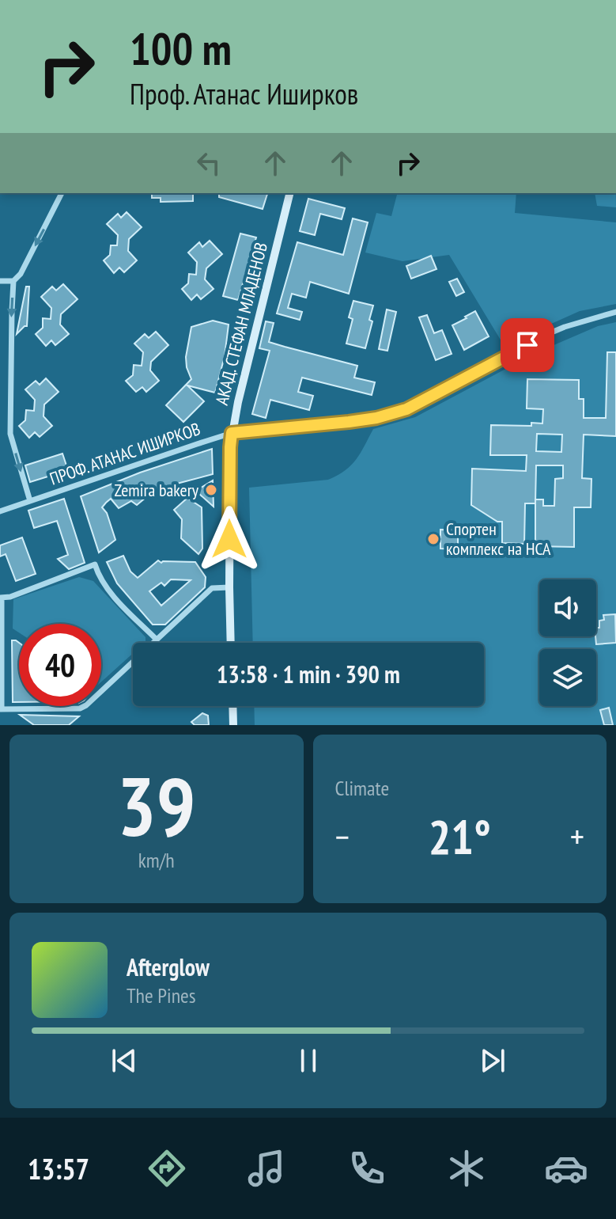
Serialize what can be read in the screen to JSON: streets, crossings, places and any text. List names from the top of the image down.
{
  "streets": {
    "street": ["АКАД. СТЕФАН МЛАДЕНОВ", "ПРОФ. АТАНАС ИШИРКОВ"]
  },
  "crossings": [
    ["АКАД. СТЕФАН МЛАДЕНОВ", "ПРОФ. АТАНАС ИШИРКОВ"]
  ],
  "places": ["Zemira bakery", "Спортен комплекс на НСА"],
  "page": {
    "turn": ["100 m", "Проф. Атанас Иширков"],
    "limit": "40",
    "trip": "13:58 · 1 min · 390 m",
    "tile": [
      ["39", "km/h"],
      "Climate"
    ],
    "heat": ["−", "21°", "+"],
    "song": ["Afterglow", "The Pines"],
    "tabs": "13:57"
  }
}
